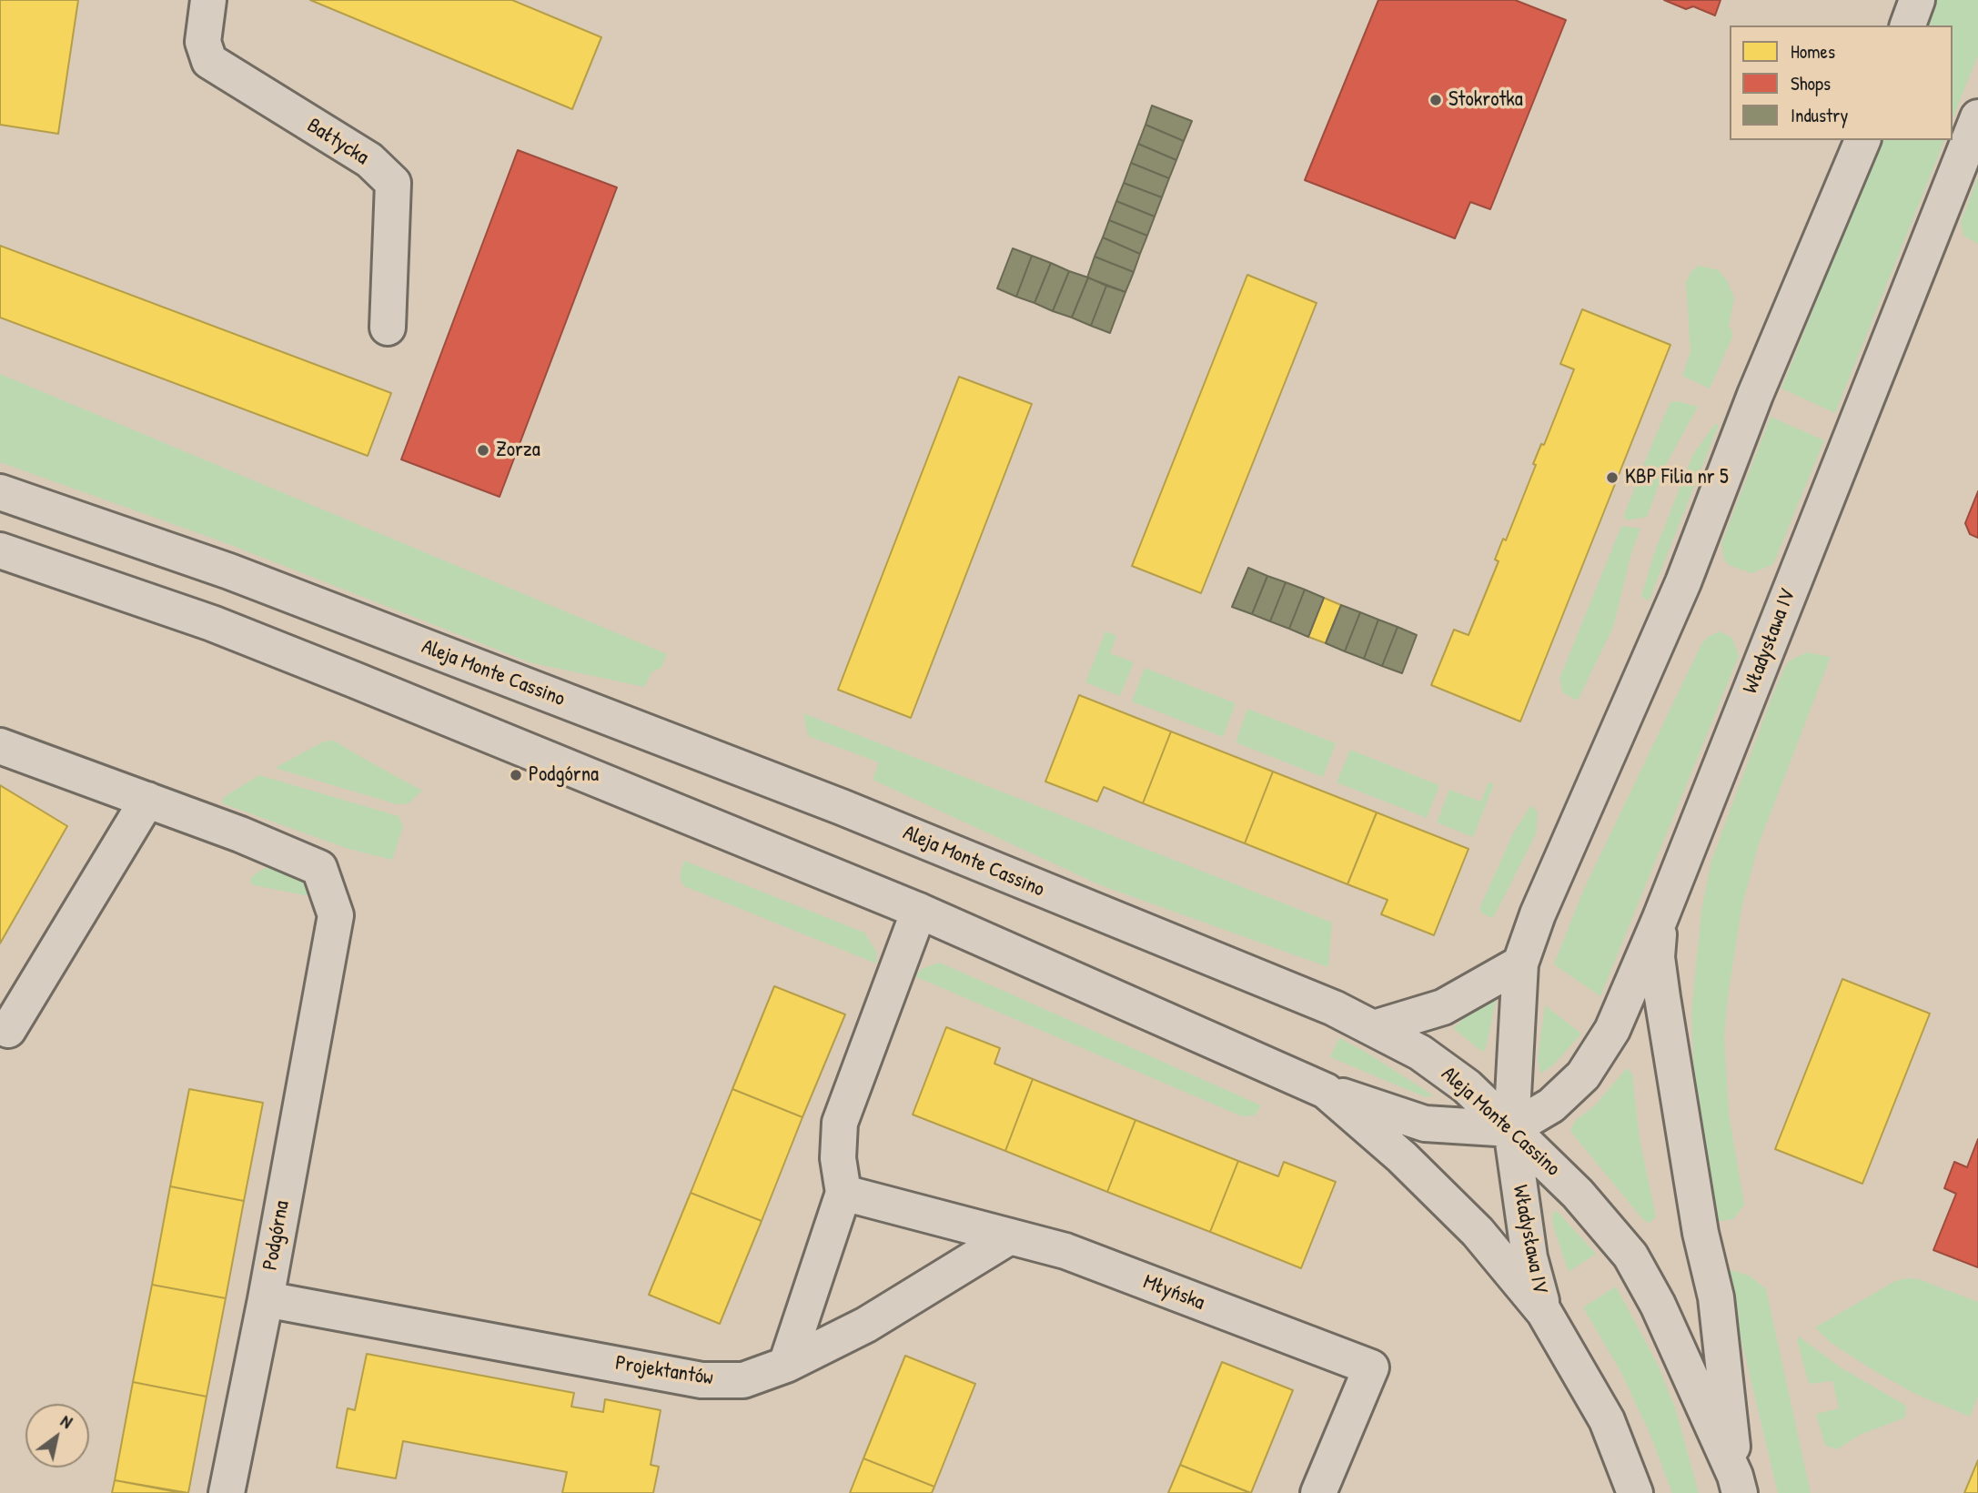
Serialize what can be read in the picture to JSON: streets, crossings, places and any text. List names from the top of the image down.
{
  "streets": {
    "street": [
      "Bałtycka",
      "Władysława IV",
      "Aleja Monte Cassino",
      "Podgórna",
      "Młyńska",
      "Projektantów"
    ]
  },
  "crossings": [
    ["Władysława IV", "Aleja Monte Cassino"],
    ["Podgórna", "Projektantów"],
    ["Młyńska", "Projektantów"]
  ],
  "places": [
    "Stokrotka",
    "Zorza",
    "KBP Filia nr 5",
    "Podgórna"
  ],
  "legend": ["Homes", "Shops", "Industry"],
  "north": "top right"
}
